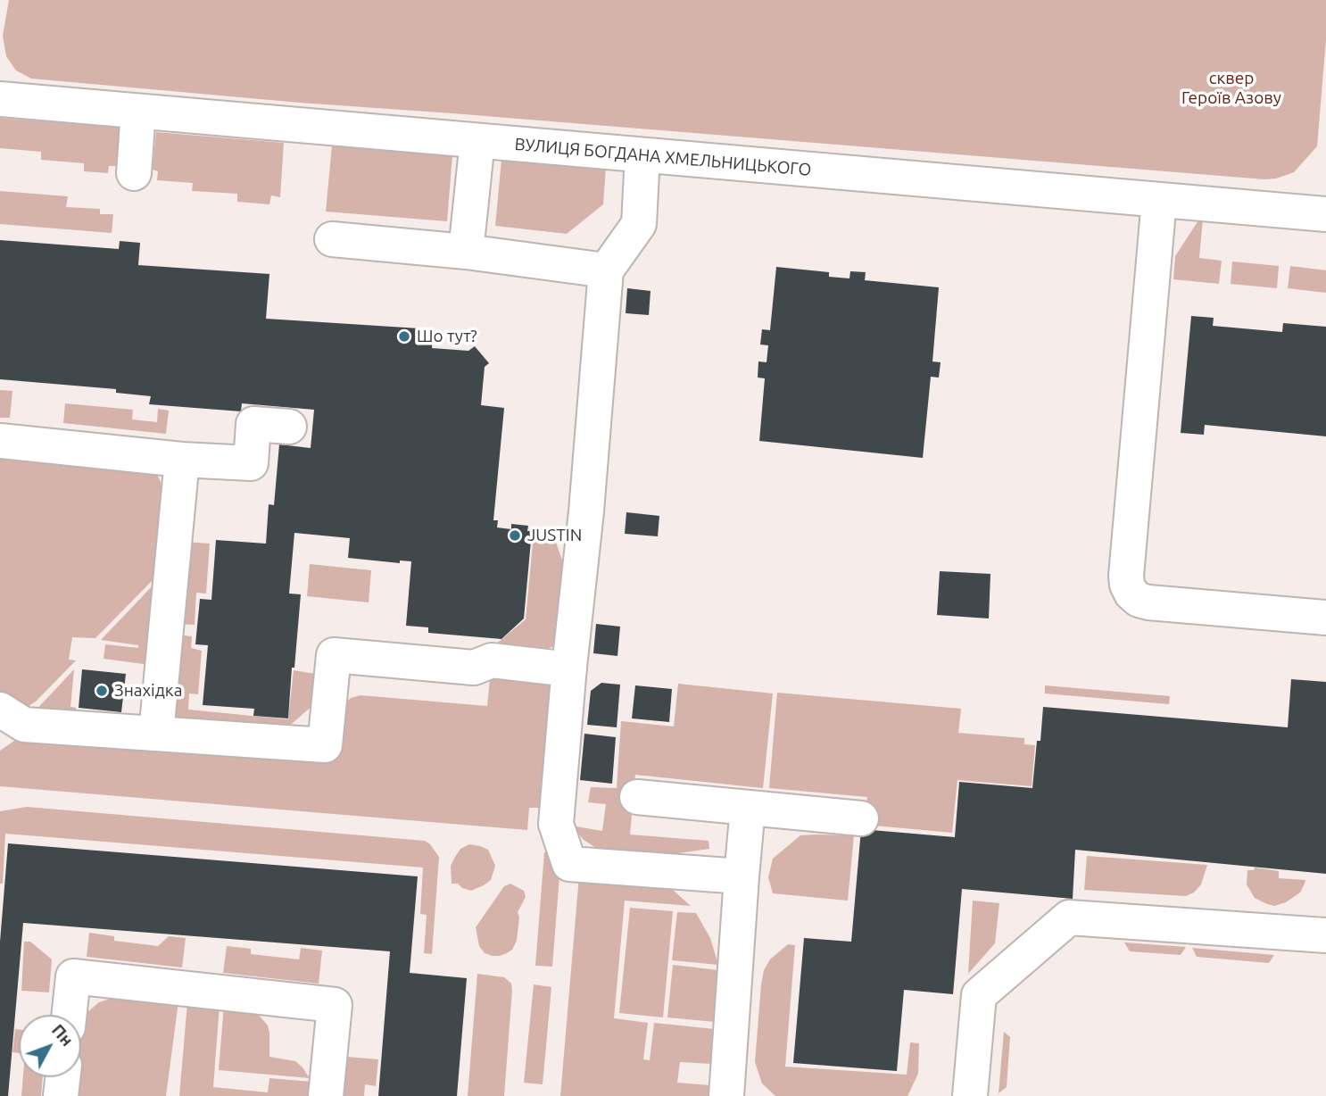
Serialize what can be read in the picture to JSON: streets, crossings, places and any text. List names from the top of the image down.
{
  "streets": {
    "street": ["ВУЛИЦЯ БОГДАНА ХМЕЛЬНИЦЬКОГО"]
  },
  "parks": ["сквер Героїв Азову"],
  "places": ["Шо тут?", "JUSTIN", "Знахідка"],
  "north": "top right"
}
